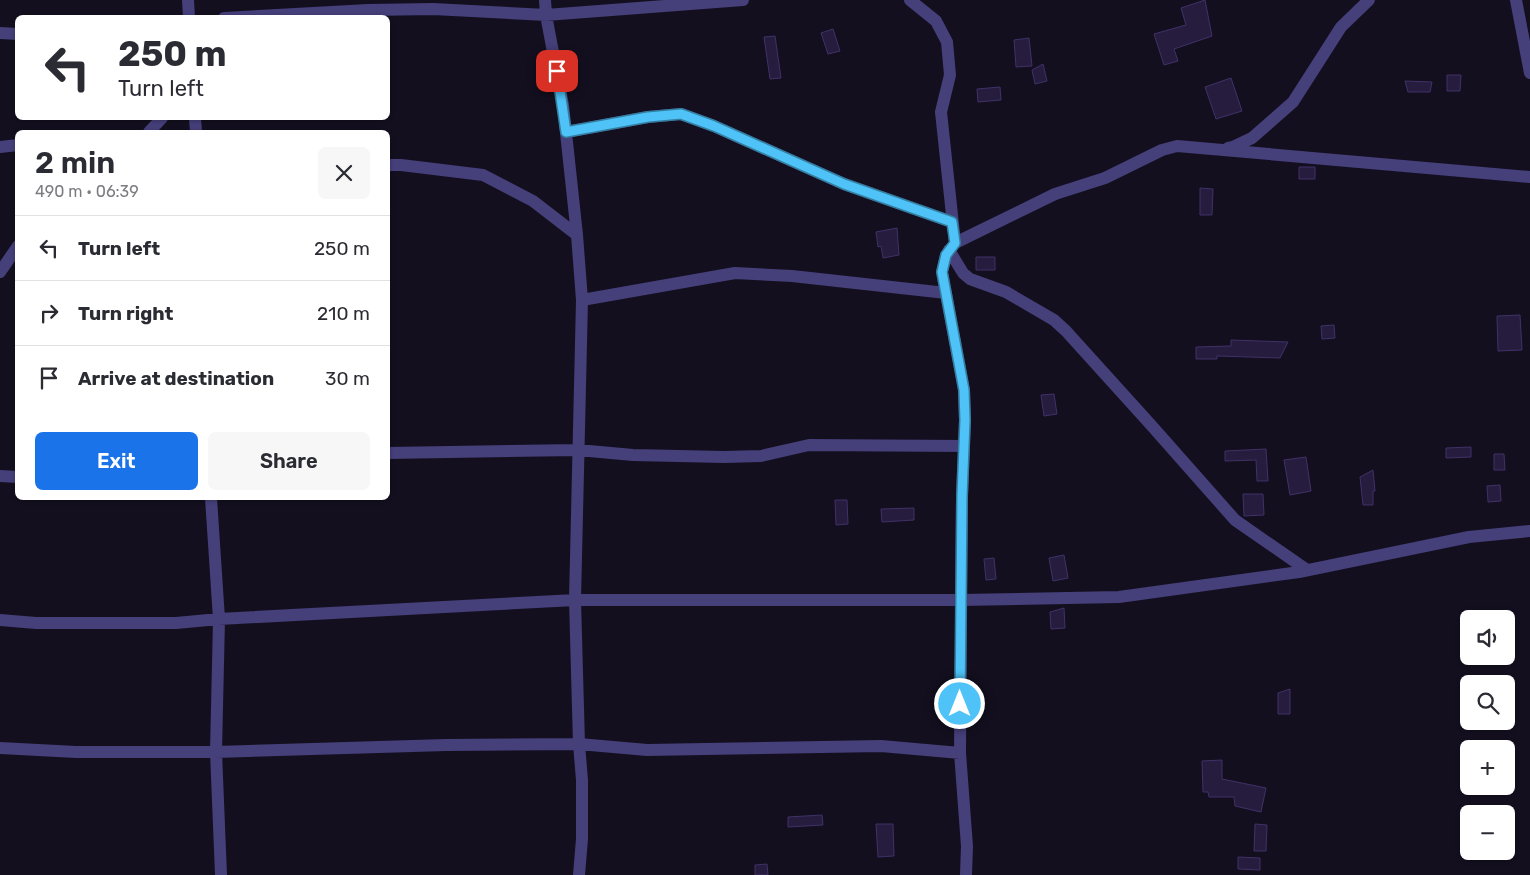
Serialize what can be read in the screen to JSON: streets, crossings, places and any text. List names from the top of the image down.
{
  "page": {
    "turn": ["250 m", "Turn left"],
    "heading": ["2 min", "490 m · 06:39"],
    "list": [
      {
        "name": "Turn left",
        "value": "250 m"
      },
      {
        "name": "Turn right",
        "value": "210 m"
      },
      {
        "name": "Arrive at destination",
        "value": "30 m"
      }
    ],
    "buttons": ["Exit", "Share"],
    "map_buttons": ["+", "−"]
  }
}
